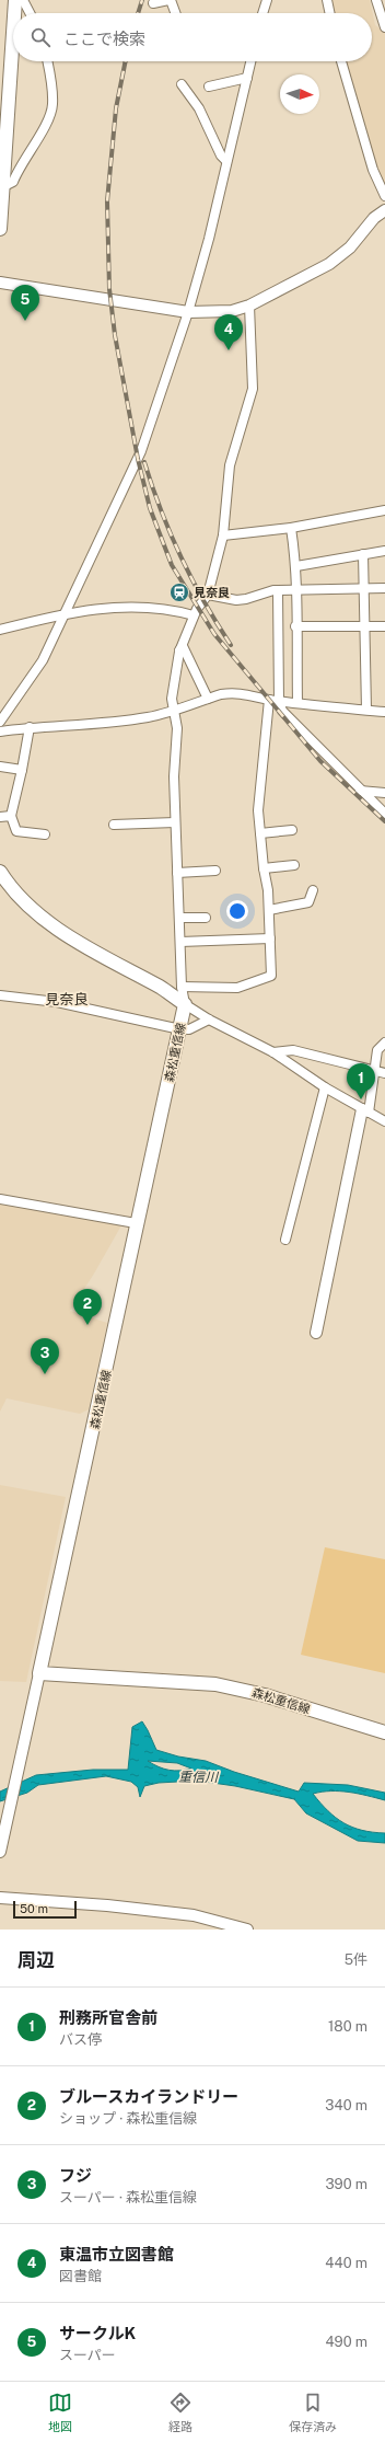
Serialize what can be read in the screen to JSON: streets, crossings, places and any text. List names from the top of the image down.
{
  "streets": {
    "main road": ["森松重信線"]
  },
  "districts": ["見奈良"],
  "water": ["重信川"],
  "places": {
    "station": ["見奈良"]
  },
  "scale_bar": "50 m",
  "north": "right",
  "page": {
    "search": "ここで検索",
    "pins": [
      "5",
      "4",
      "1",
      "2",
      "3"
    ],
    "scale": "50 m",
    "heading": ["周辺", "5件"],
    "list": [
      {
        "mark": "1",
        "name": "刑務所官舎前",
        "note": "バス停",
        "value": "180 m"
      },
      {
        "mark": "2",
        "name": "ブルースカイランドリー",
        "note": "ショップ · 森松重信線",
        "value": "340 m"
      },
      {
        "mark": "3",
        "name": "フジ",
        "note": "スーパー · 森松重信線",
        "value": "390 m"
      },
      {
        "mark": "4",
        "name": "東温市立図書館",
        "note": "図書館",
        "value": "440 m"
      },
      {
        "mark": "5",
        "name": "サークルK",
        "note": "スーパー",
        "value": "490 m"
      }
    ],
    "nav": ["地図", "経路", "保存済み"]
  }
}
